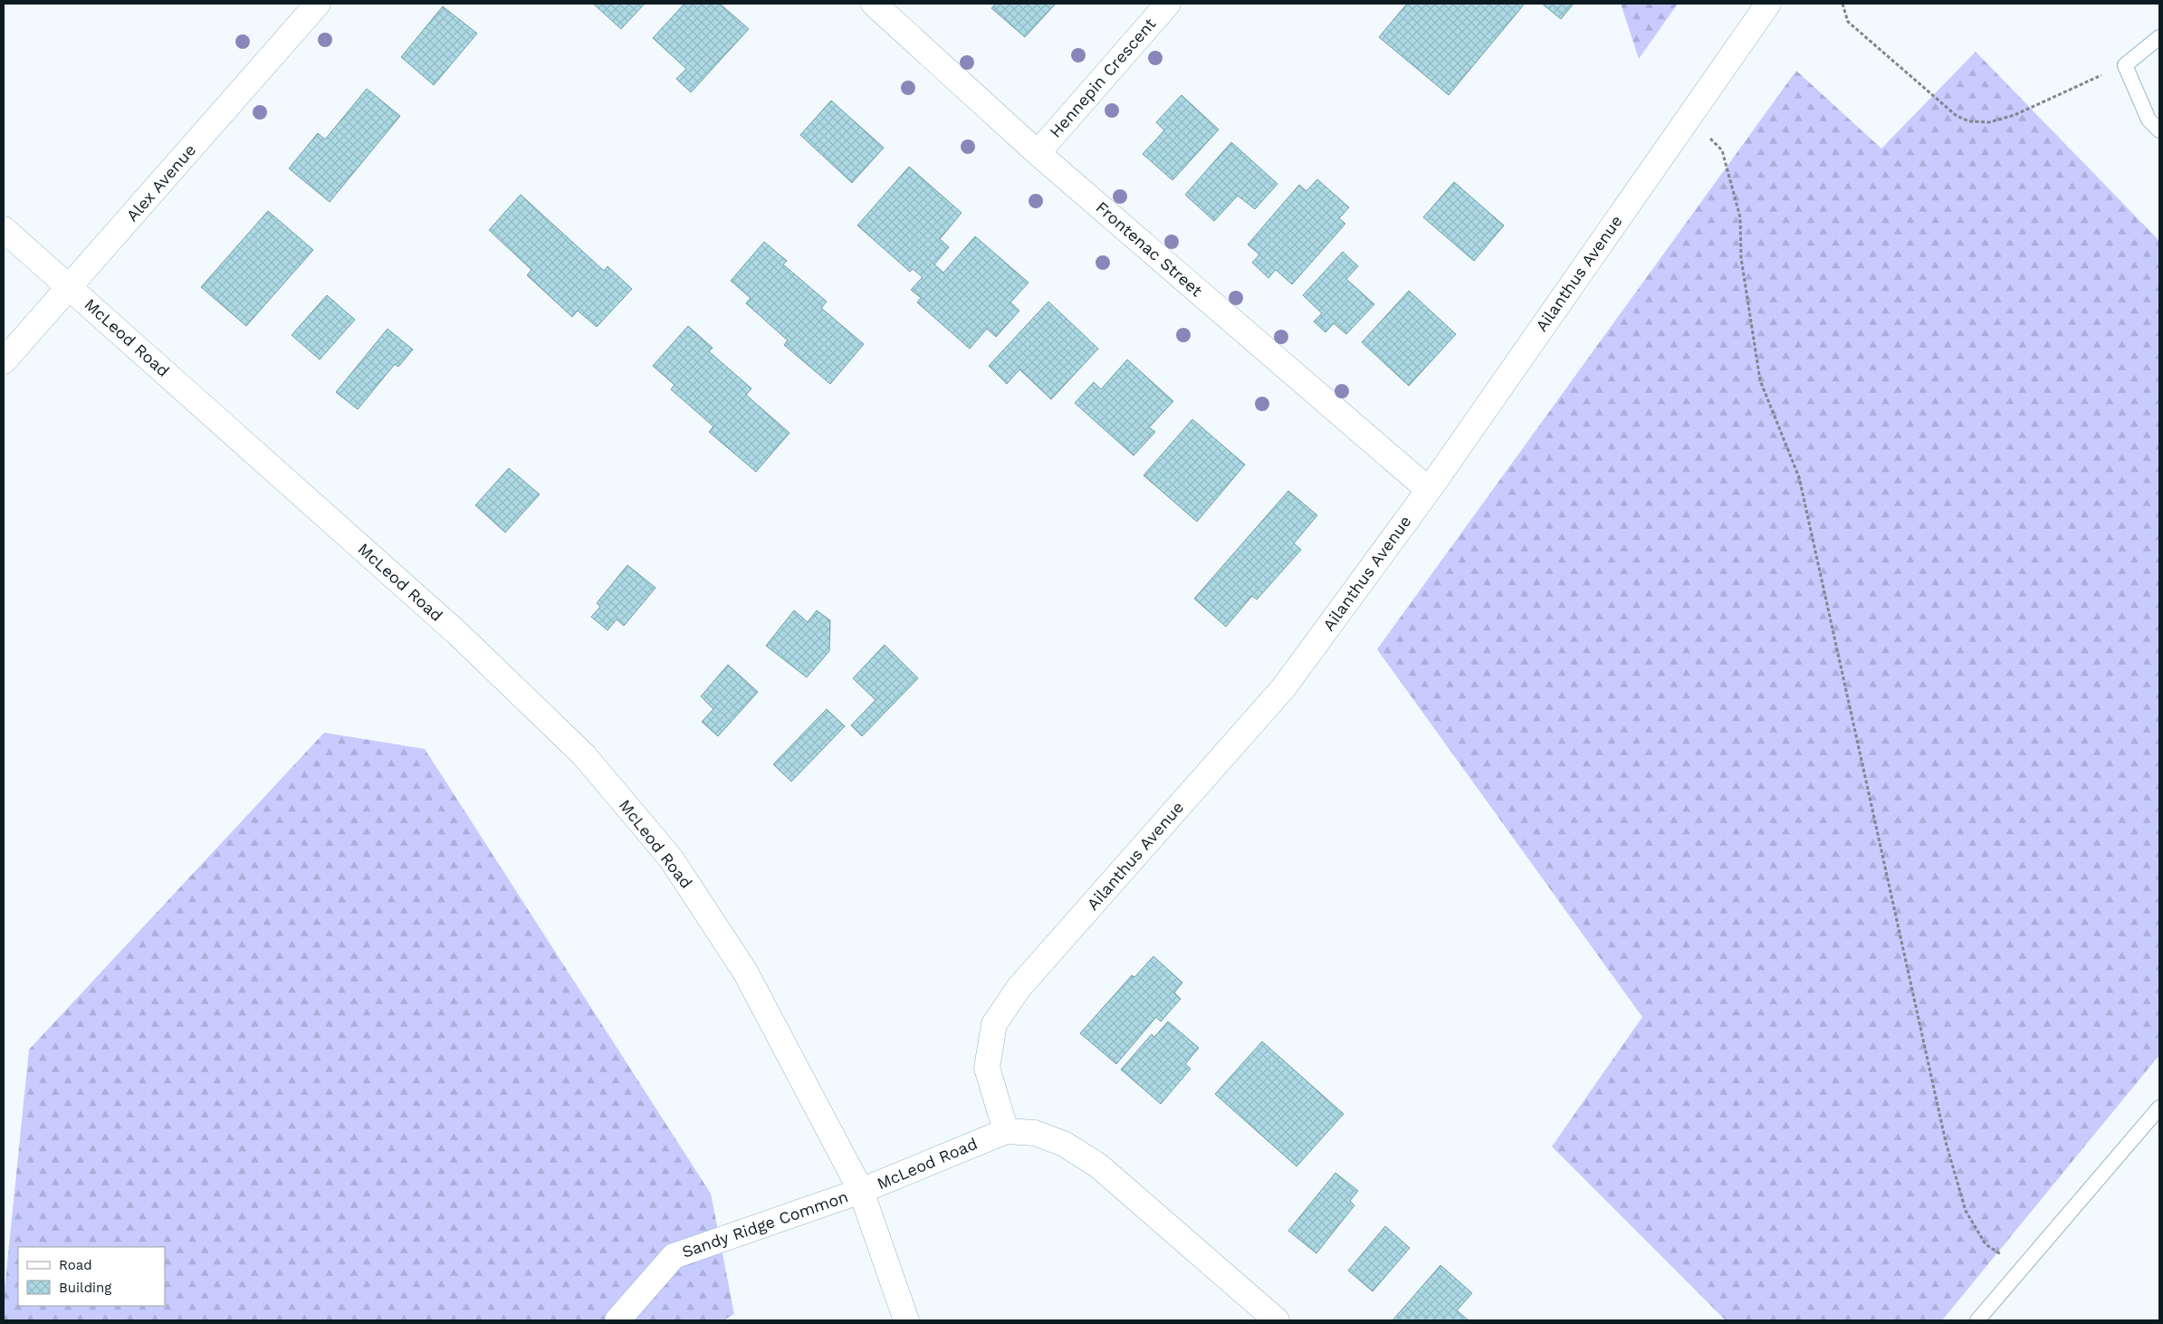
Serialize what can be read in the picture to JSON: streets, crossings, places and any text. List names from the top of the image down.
{
  "streets": {
    "street": [
      "Hennepin Crescent",
      "Alex Avenue",
      "Frontenac Street",
      "Ailanthus Avenue",
      "McLeod Road",
      "Sandy Ridge Common"
    ]
  },
  "crossings": [
    ["Hennepin Crescent", "Frontenac Street"],
    ["Alex Avenue", "McLeod Road"],
    ["Frontenac Street", "Ailanthus Avenue"],
    ["Ailanthus Avenue", "McLeod Road"],
    ["McLeod Road", "Sandy Ridge Common"]
  ],
  "legend": ["Road", "Building"]
}
